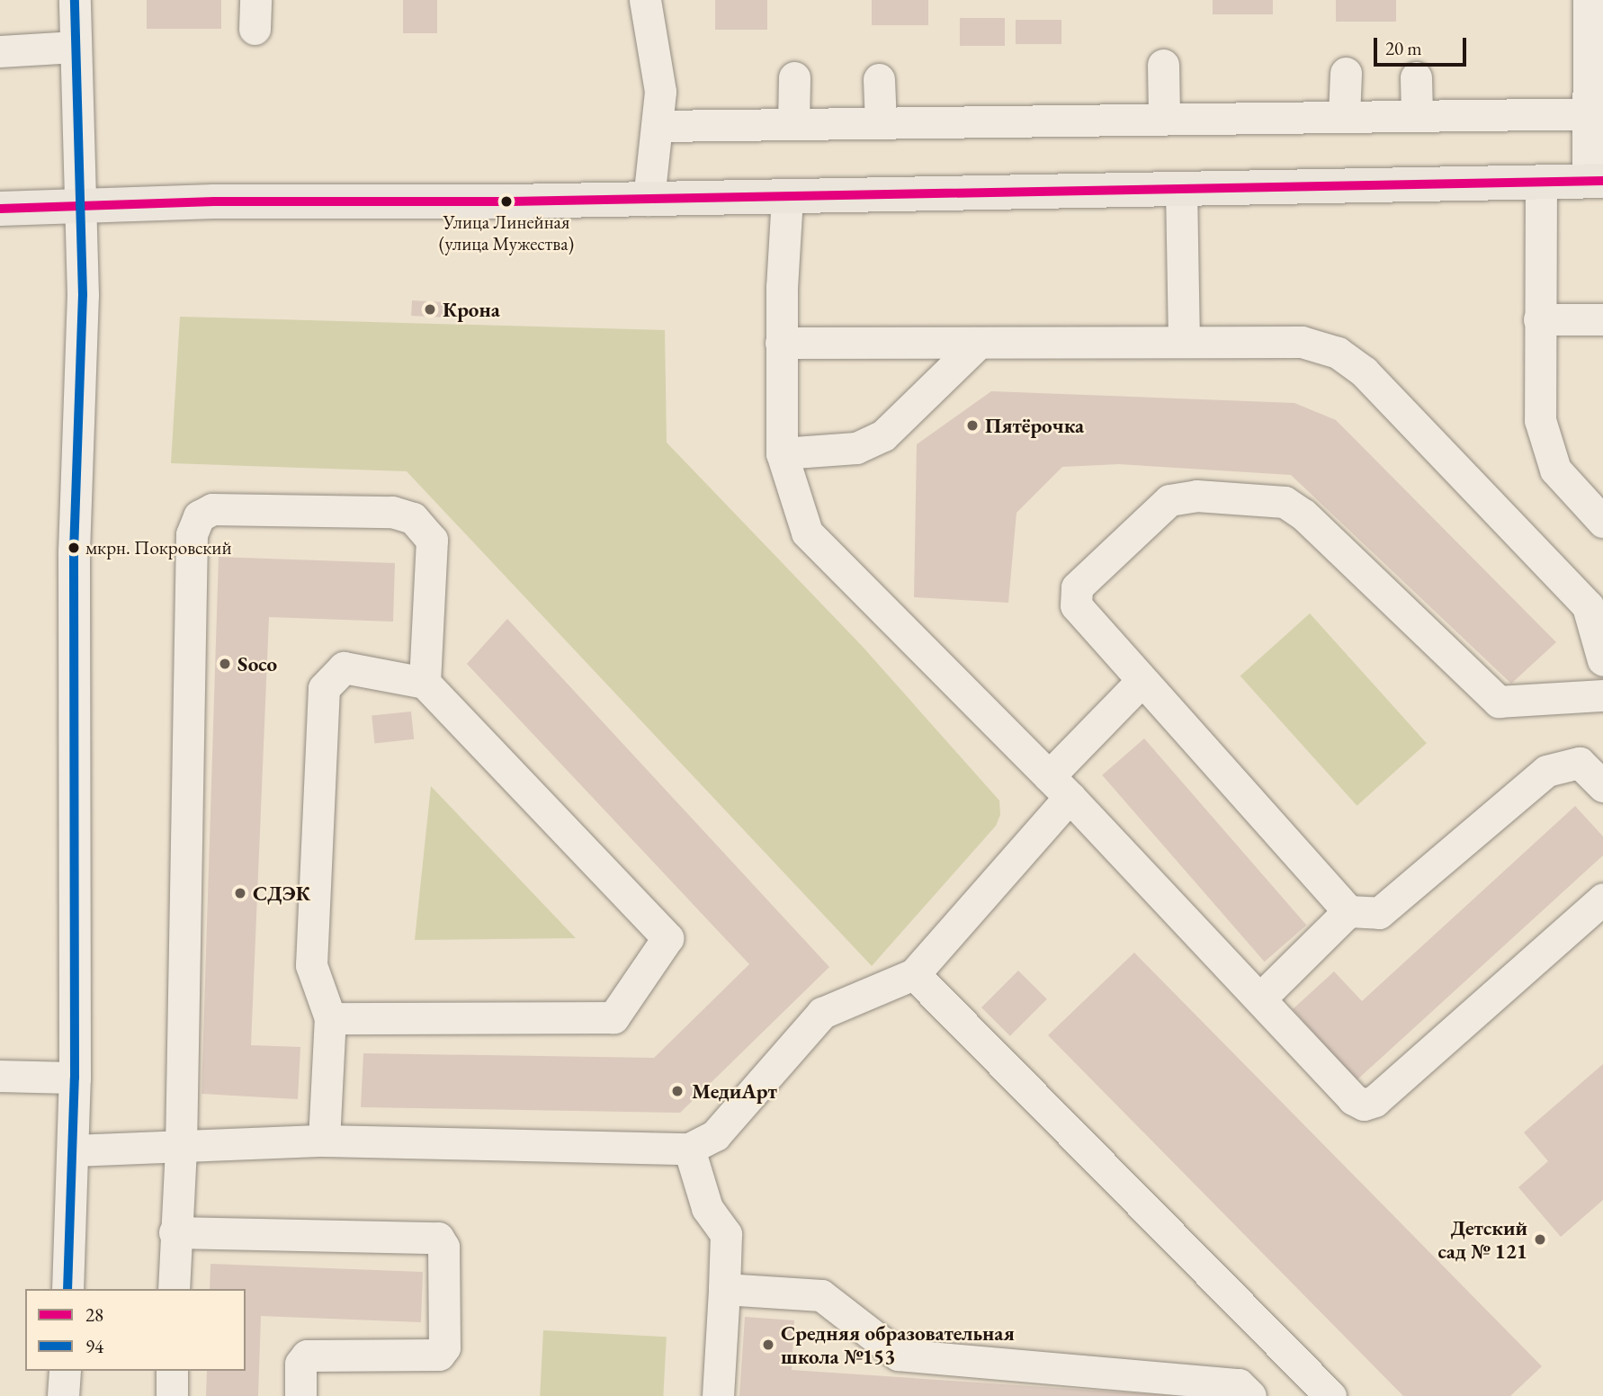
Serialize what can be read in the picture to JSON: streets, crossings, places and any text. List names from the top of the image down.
{
  "places": [
    "Улица Линейная (улица Мужества)",
    "Крона",
    "Пятёрочка",
    "мкрн. Покровский",
    "Soco",
    "СДЭК",
    "МедиАрт",
    "Детский сад № 121",
    "Средняя образовательная школа №153"
  ],
  "lines": ["transit line 94", "transit line 28"],
  "legend": ["28", "94"],
  "scale_bar": "20 m"
}
